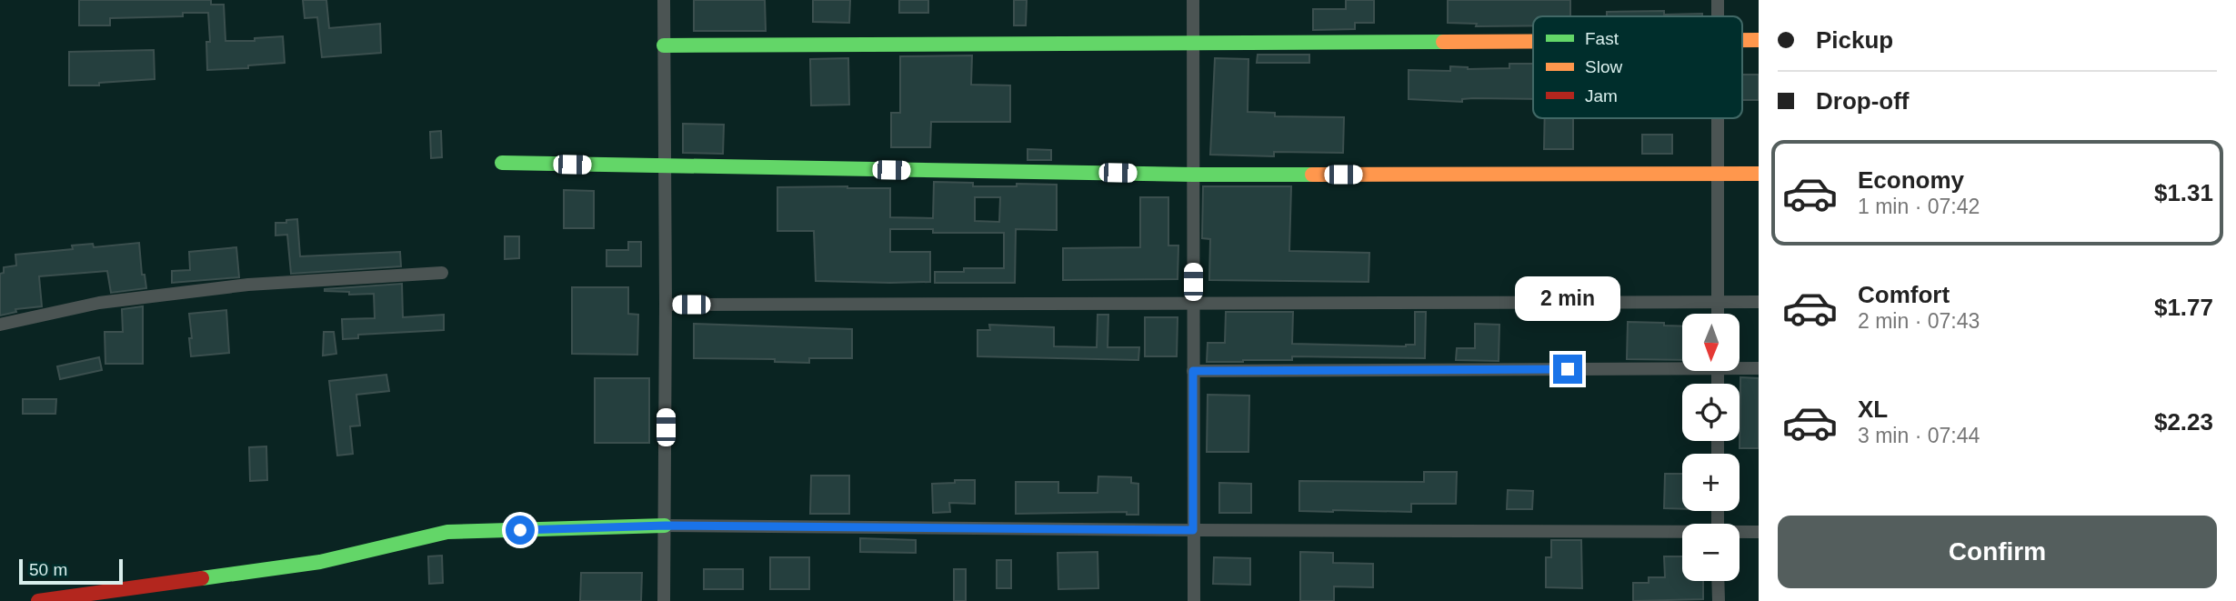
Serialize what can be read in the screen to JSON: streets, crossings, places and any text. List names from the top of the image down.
{
  "legend": ["Fast", "Slow", "Jam"],
  "scale_bar": "50 m",
  "north": "bottom",
  "page": {
    "banner": ["Pickup", "Drop-off"],
    "list": [
      {
        "name": "Economy",
        "note": "1 min · 07:42",
        "value": "$1.31"
      },
      {
        "name": "Comfort",
        "note": "2 min · 07:43",
        "value": "$1.77"
      },
      {
        "name": "XL",
        "note": "3 min · 07:44",
        "value": "$2.23"
      }
    ],
    "bubble": "2 min",
    "map_buttons": ["+", "−"],
    "buttons": "Confirm",
    "scale": "50 m"
  }
}
